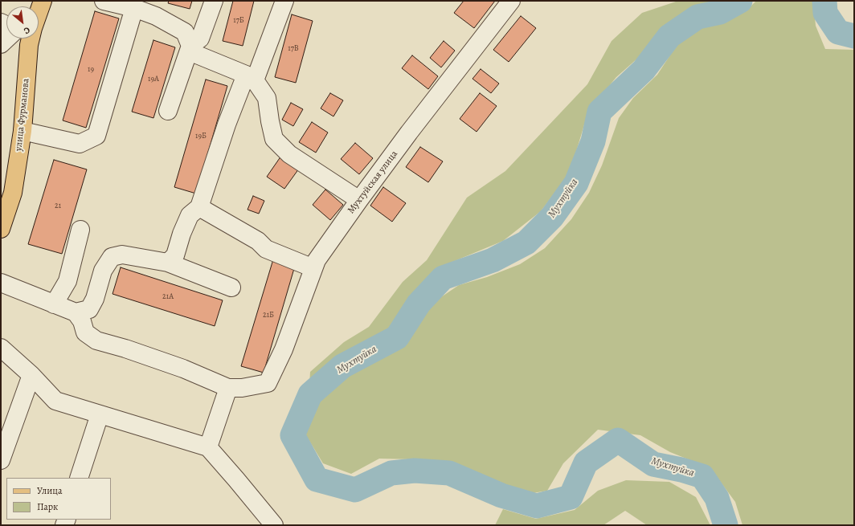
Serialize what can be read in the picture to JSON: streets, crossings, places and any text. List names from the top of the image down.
{
  "streets": {
    "main road": ["улица Фурманова"],
    "street": ["Мухтуйская улица"]
  },
  "water": ["Мухтуйка"],
  "house_numbers": [
    "17Б",
    "17В",
    "19",
    "19А",
    "19Б",
    "21",
    "21А",
    "21Б"
  ],
  "legend": ["Улица", "Парк"],
  "north": "bottom right"
}
